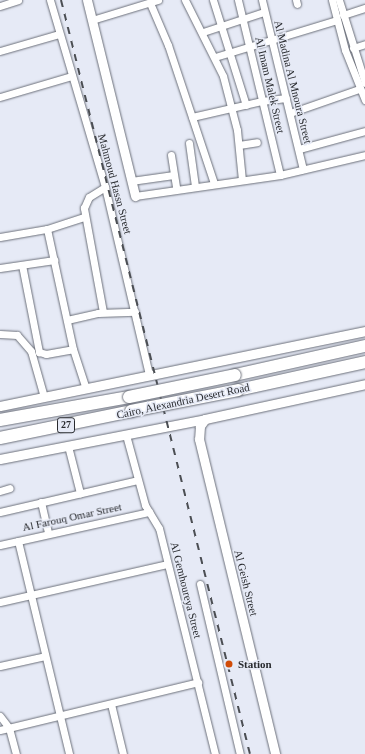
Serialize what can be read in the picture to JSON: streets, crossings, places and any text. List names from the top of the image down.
{
  "streets": {
    "highway": ["Cairo, Alexandria Desert Road", "27"],
    "street": [
      "Al Madina Al Mnoura Street",
      "Al Imam Malek Street",
      "Mahmoud Hassn Street",
      "Al Farouq Omar Street",
      "Al Geish Street",
      "Al Gemhoureya Street"
    ]
  },
  "crossings": [
    ["Al Farouq Omar Street", "Al Gemhoureya Street"]
  ],
  "places": ["Station"]
}
